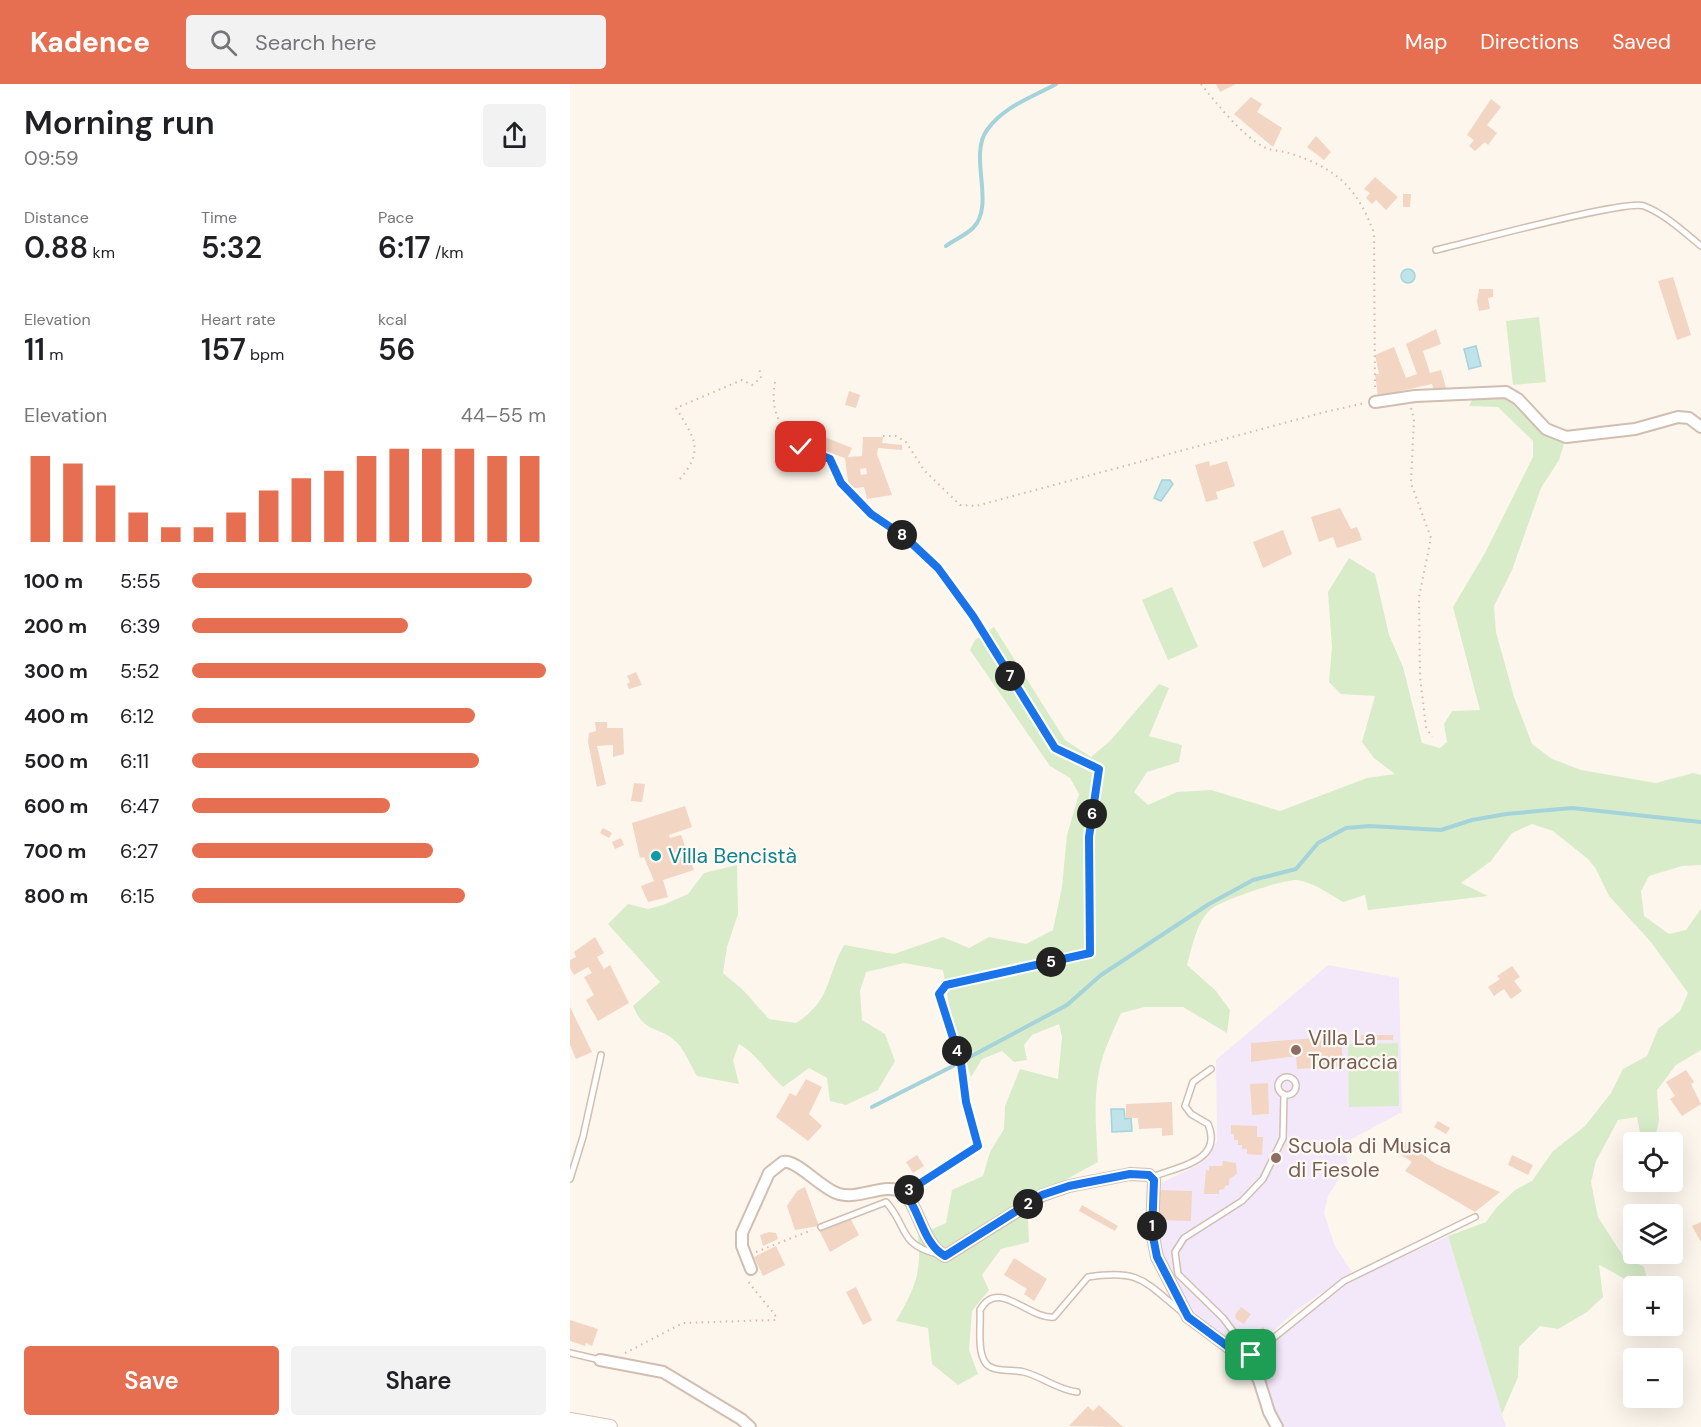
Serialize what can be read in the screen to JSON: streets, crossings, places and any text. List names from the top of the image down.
{
  "places": ["Villa Bencistà", "Villa La Torraccia", "Scuola di Musica di Fiesole"],
  "page": {
    "header": "Kadence",
    "search": "Search here",
    "nav": ["Map", "Directions", "Saved"],
    "heading": ["Morning run", "09:59"],
    "stats": [
      ["Distance", "0.88 km"],
      ["Time", "5:32"],
      ["Pace", "6:17 /km"],
      ["Elevation", "11 m"],
      ["Heart rate", "157 bpm"],
      ["kcal", "56"]
    ],
    "chart": ["Elevation", "44–55 m"],
    "pins": [
      "8",
      "7",
      "6",
      "5",
      "4",
      "3",
      "2",
      "1"
    ],
    "list": [
      {
        "name": "100 m",
        "note": "5:55"
      },
      {
        "name": "200 m",
        "note": "6:39"
      },
      {
        "name": "300 m",
        "note": "5:52"
      },
      {
        "name": "400 m",
        "note": "6:12"
      },
      {
        "name": "500 m",
        "note": "6:11"
      },
      {
        "name": "600 m",
        "note": "6:47"
      },
      {
        "name": "700 m",
        "note": "6:27"
      },
      {
        "name": "800 m",
        "note": "6:15"
      }
    ],
    "map_buttons": ["+", "−"],
    "buttons": ["Save", "Share"]
  }
}
